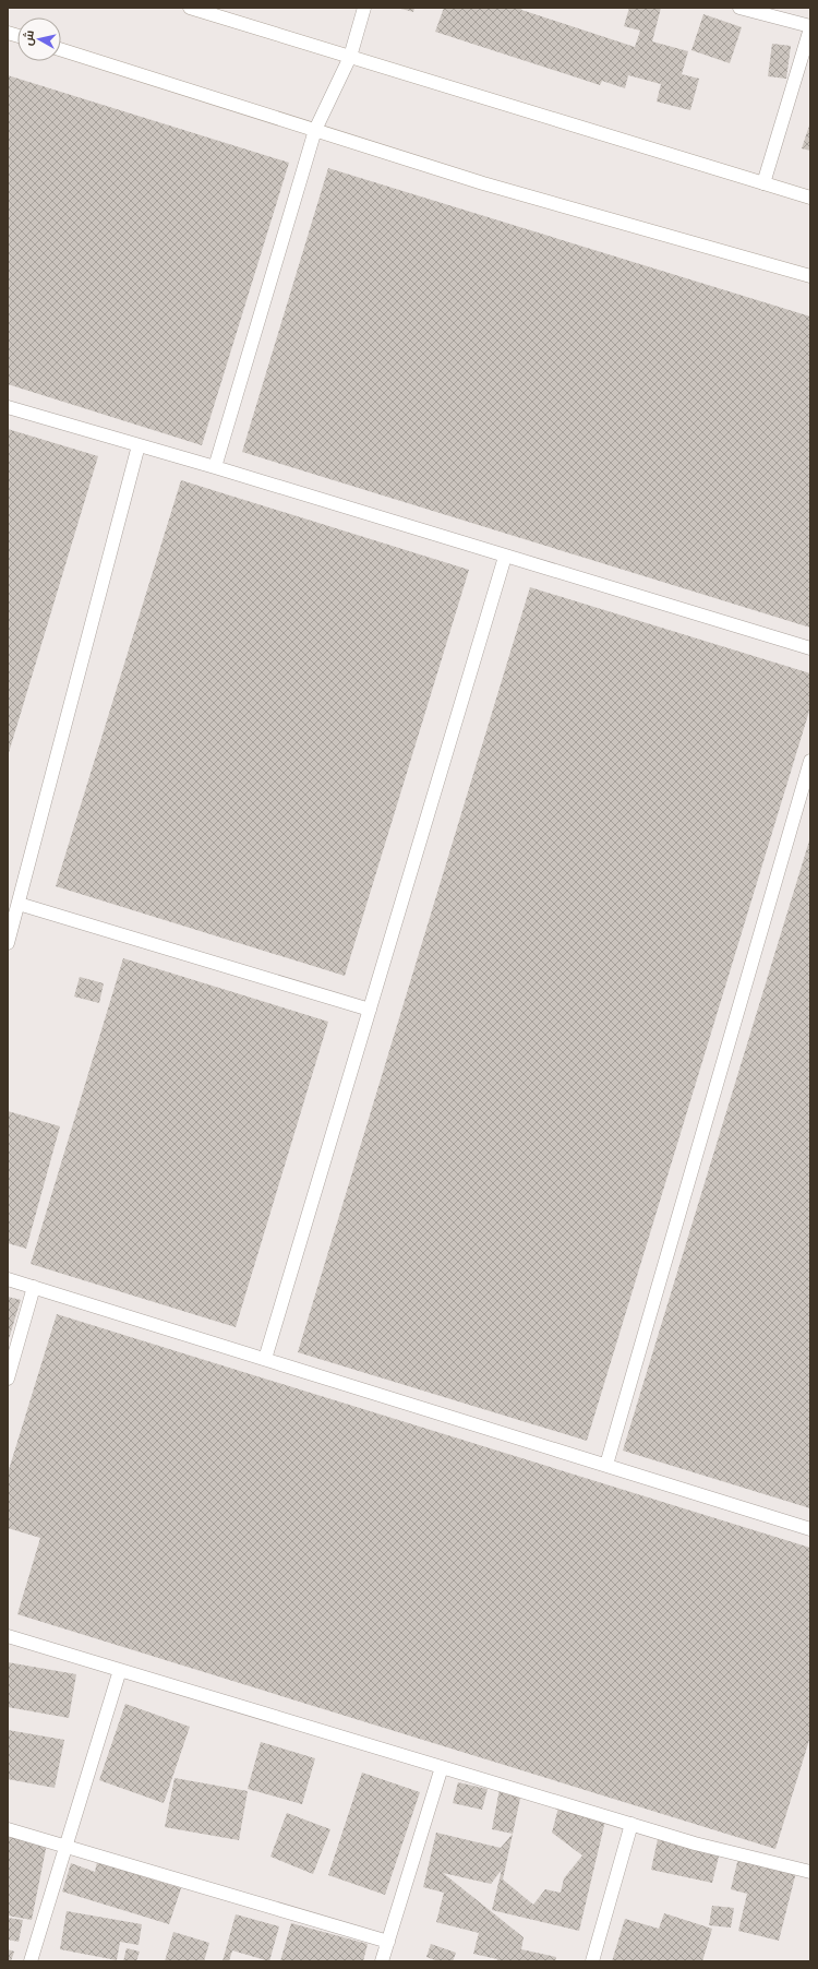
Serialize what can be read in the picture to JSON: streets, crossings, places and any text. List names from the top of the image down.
{
  "north": "left"
}
